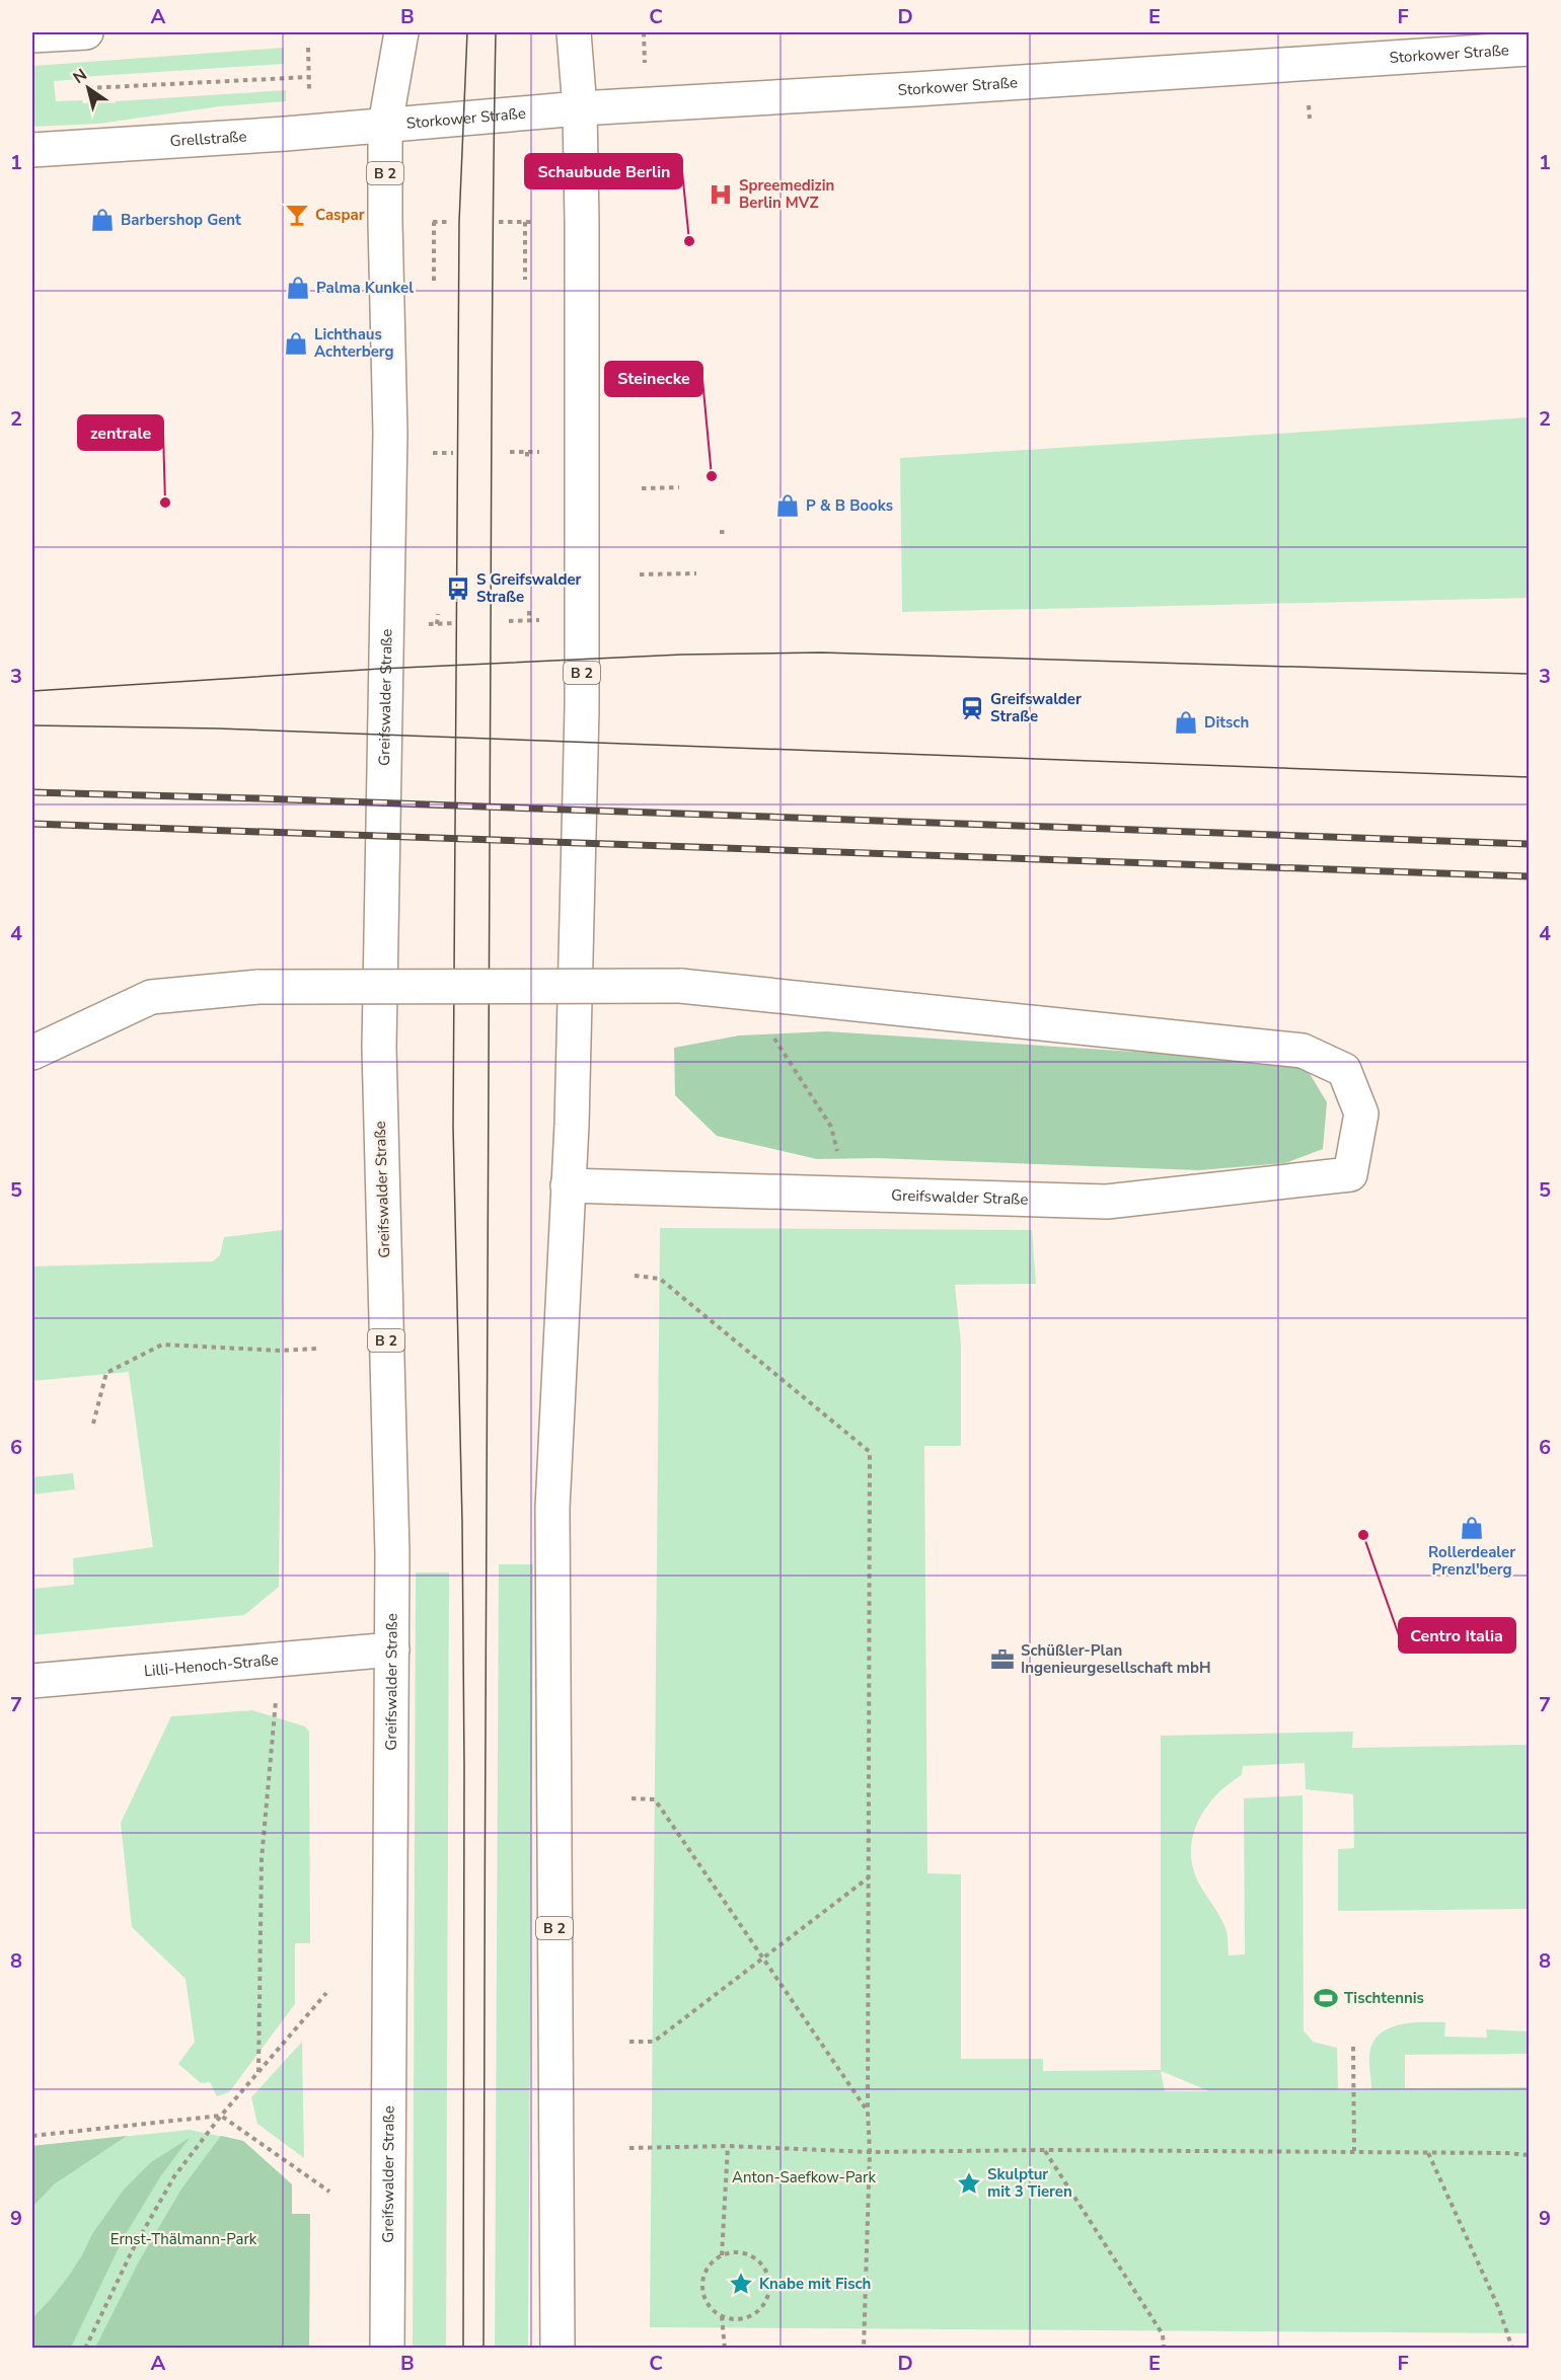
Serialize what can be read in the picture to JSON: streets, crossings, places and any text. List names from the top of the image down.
{
  "streets": {
    "main road": [
      "Storkower Straße",
      "Grellstraße",
      "B 2",
      "Greifswalder Straße",
      "Lilli-Henoch-Straße"
    ]
  },
  "crossings": [
    ["Storkower Straße", "Grellstraße"],
    ["Storkower Straße", "B 2"],
    ["Storkower Straße", "Greifswalder Straße"],
    ["Grellstraße", "Greifswalder Straße"],
    ["B 2", "Greifswalder Straße"],
    ["Greifswalder Straße", "Lilli-Henoch-Straße"]
  ],
  "parks": ["Anton-Saefkow-Park", "Ernst-Thälmann-Park"],
  "places": {
    "hospital": ["Spreemedizin Berlin MVZ"],
    "bar": ["Caspar"],
    "shop": [
      "Barbershop Gent",
      "Palma Kunkel",
      "Lichthaus Achterberg",
      "P & B Books",
      "Ditsch",
      "Rollerdealer Prenzl'berg"
    ],
    "other": [
      "Schaubude Berlin",
      "Steinecke",
      "zentrale",
      "Centro Italia"
    ],
    "bus stop": ["S Greifswalder Straße"],
    "station": ["Greifswalder Straße"],
    "office": ["Schüßler-Plan Ingenieurgesellschaft mbH"],
    "sports": ["Tischtennis"],
    "place": ["Skulptur mit 3 Tieren", "Knabe mit Fisch"]
  },
  "north": "top left",
  "grid": {
    "columns": [
      "A",
      "B",
      "C",
      "D",
      "E",
      "F"
    ],
    "rows": [
      "1",
      "2",
      "3",
      "4",
      "5",
      "6",
      "7",
      "8",
      "9"
    ]
  }
}
